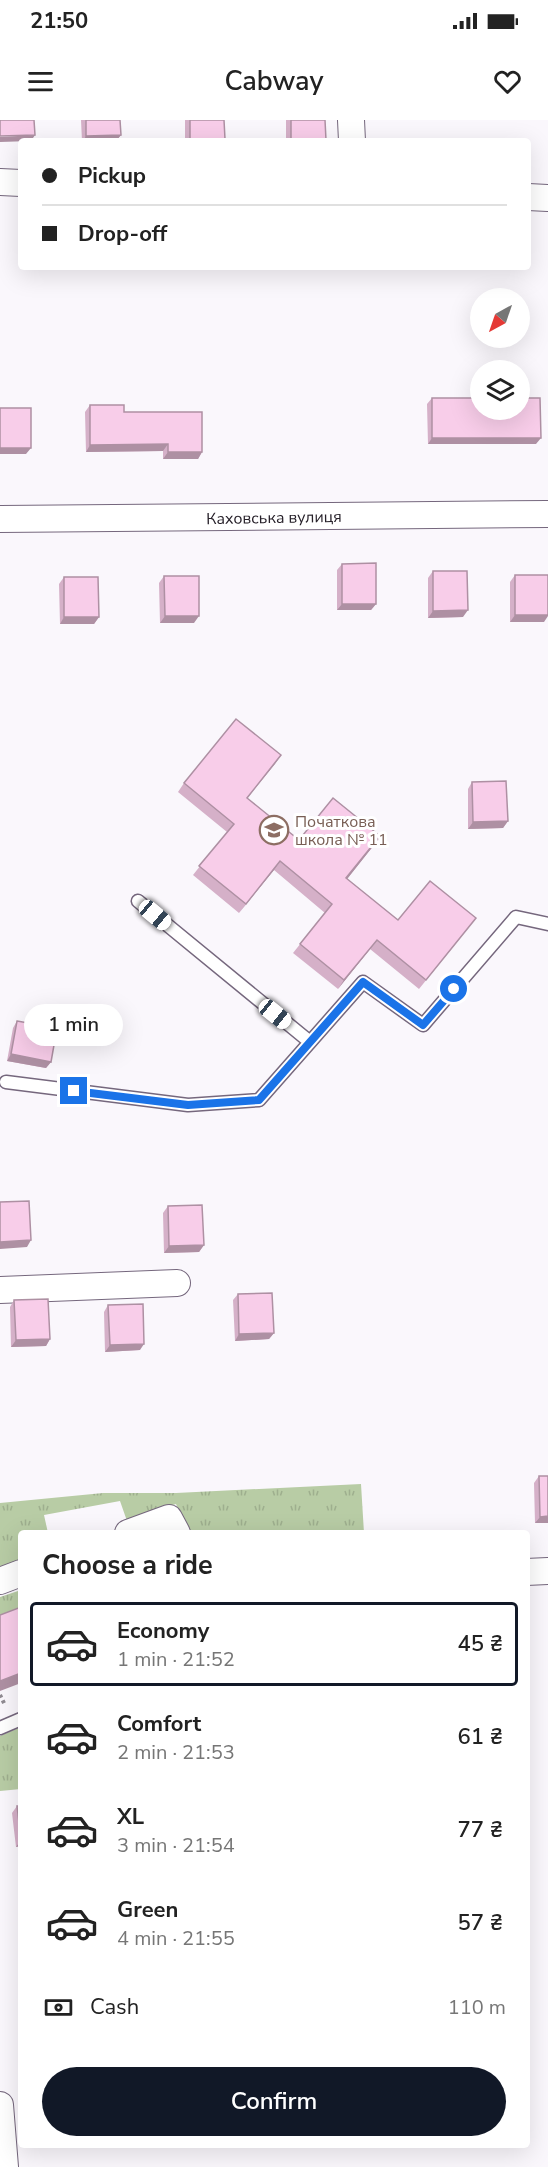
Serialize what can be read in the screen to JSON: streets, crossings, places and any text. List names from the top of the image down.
{
  "streets": {
    "street": ["Каховська вулиця"]
  },
  "places": {
    "school or university": ["Початкова школа № 11"]
  },
  "north": "bottom left",
  "page": {
    "status": "21:50",
    "header": "Cabway",
    "banner": ["Pickup", "Drop-off"],
    "bubble": "1 min",
    "heading": "Choose a ride",
    "list": [
      {
        "name": "Economy",
        "note": "1 min · 21:52",
        "value": "45 ₴"
      },
      {
        "name": "Comfort",
        "note": "2 min · 21:53",
        "value": "61 ₴"
      },
      {
        "name": "XL",
        "note": "3 min · 21:54",
        "value": "77 ₴"
      },
      {
        "name": "Green",
        "note": "4 min · 21:55",
        "value": "57 ₴"
      }
    ],
    "pay": ["Cash", "110 m"],
    "buttons": "Confirm"
  }
}
